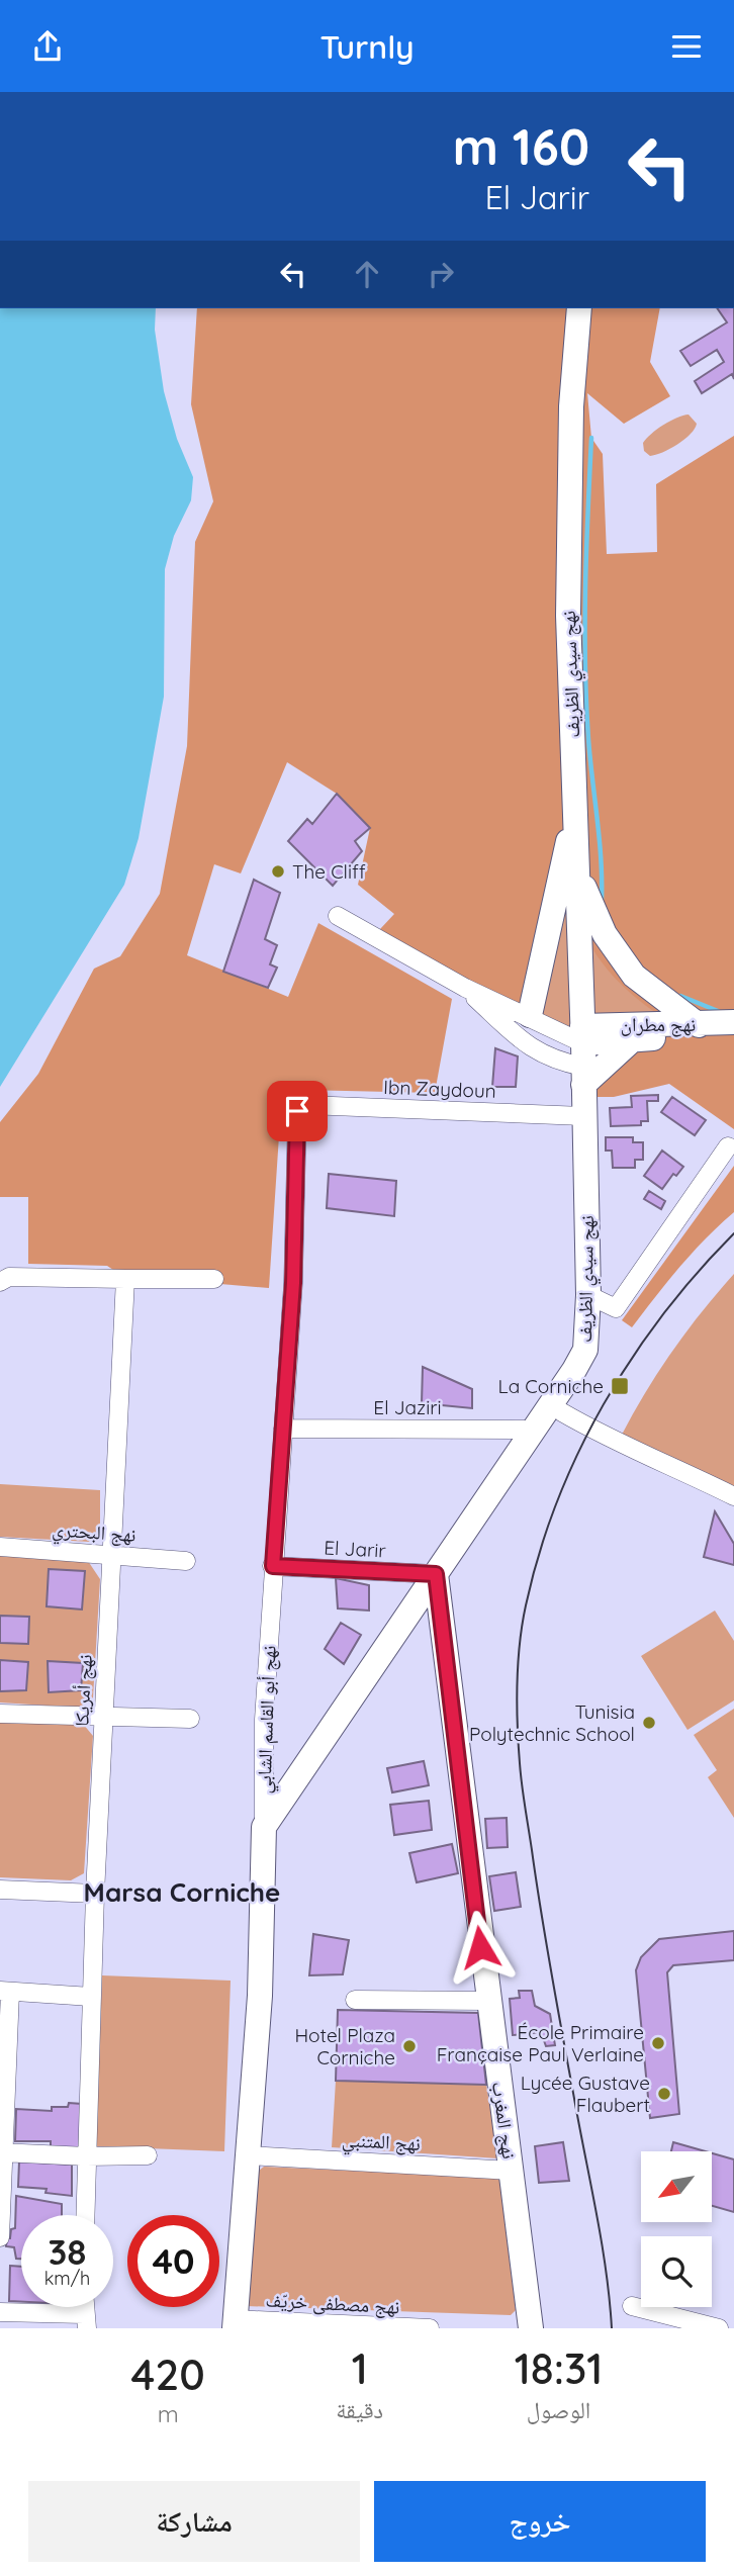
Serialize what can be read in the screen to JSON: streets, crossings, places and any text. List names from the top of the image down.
{
  "streets": {
    "street": [
      "نهج سيدي الظريف",
      "نهج مطران",
      "Ibn Zaydoun",
      "El Jaziri",
      "نهج البحتري",
      "El Jarir",
      "نهج أمريكا",
      "نهج أبو القاسم الشابي",
      "نهج المغرب",
      "نهج المتنبي",
      "نهج مصطفى خريّف"
    ]
  },
  "crossings": [
    ["نهج سيدي الظريف", "نهج مطران"],
    ["نهج سيدي الظريف", "Ibn Zaydoun"],
    ["نهج سيدي الظريف", "El Jaziri"],
    ["نهج سيدي الظريف", "El Jarir"],
    ["نهج سيدي الظريف", "نهج أبو القاسم الشابي"],
    ["نهج سيدي الظريف", "نهج المغرب"],
    ["Ibn Zaydoun", "نهج أبو القاسم الشابي"],
    ["El Jaziri", "نهج أبو القاسم الشابي"],
    ["نهج البحتري", "نهج أمريكا"],
    ["El Jarir", "نهج أبو القاسم الشابي"],
    ["El Jarir", "نهج المغرب"],
    ["نهج أبو القاسم الشابي", "نهج المتنبي"],
    ["نهج أبو القاسم الشابي", "نهج مصطفى خريّف"],
    ["نهج المغرب", "نهج المتنبي"]
  ],
  "districts": ["Marsa Corniche"],
  "places": {
    "other": [
      "The Cliff",
      "Tunisia Polytechnic School",
      "École Primaire Française Paul Verlaine",
      "Hotel Plaza Corniche",
      "Lycée Gustave Flaubert"
    ],
    "transit": ["La Corniche"]
  },
  "north": "bottom left",
  "page": {
    "header": "Turnly",
    "turn": ["160 m", "El Jarir"],
    "speed": "38 km/h",
    "limit": "40",
    "eta": [
      "18:31",
      "الوصول",
      "1",
      "دقيقة",
      "420",
      "m"
    ],
    "buttons": ["خروج", "مشاركة"]
  }
}
